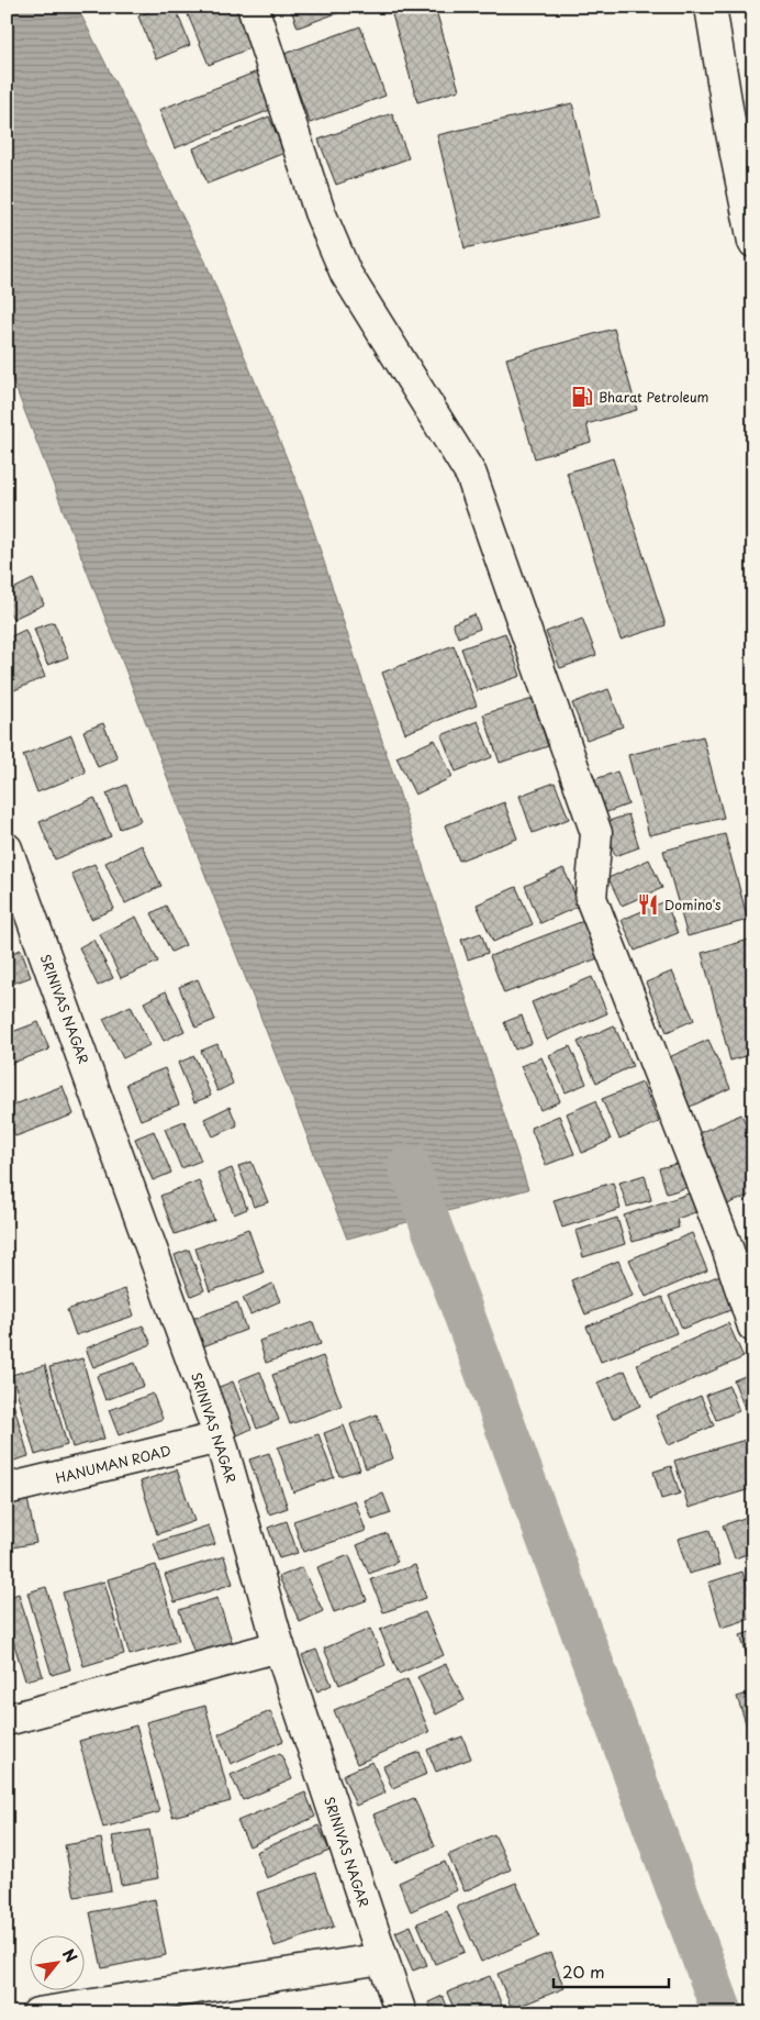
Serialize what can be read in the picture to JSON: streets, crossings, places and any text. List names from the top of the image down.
{
  "streets": {
    "main road": ["SRINIVAS NAGAR", "HANUMAN ROAD"]
  },
  "crossings": [
    ["SRINIVAS NAGAR", "HANUMAN ROAD"]
  ],
  "places": {
    "fuel station": ["Bharat Petroleum"],
    "restaurant": ["Domino's"]
  },
  "scale_bar": "20 m",
  "north": "top right"
}
